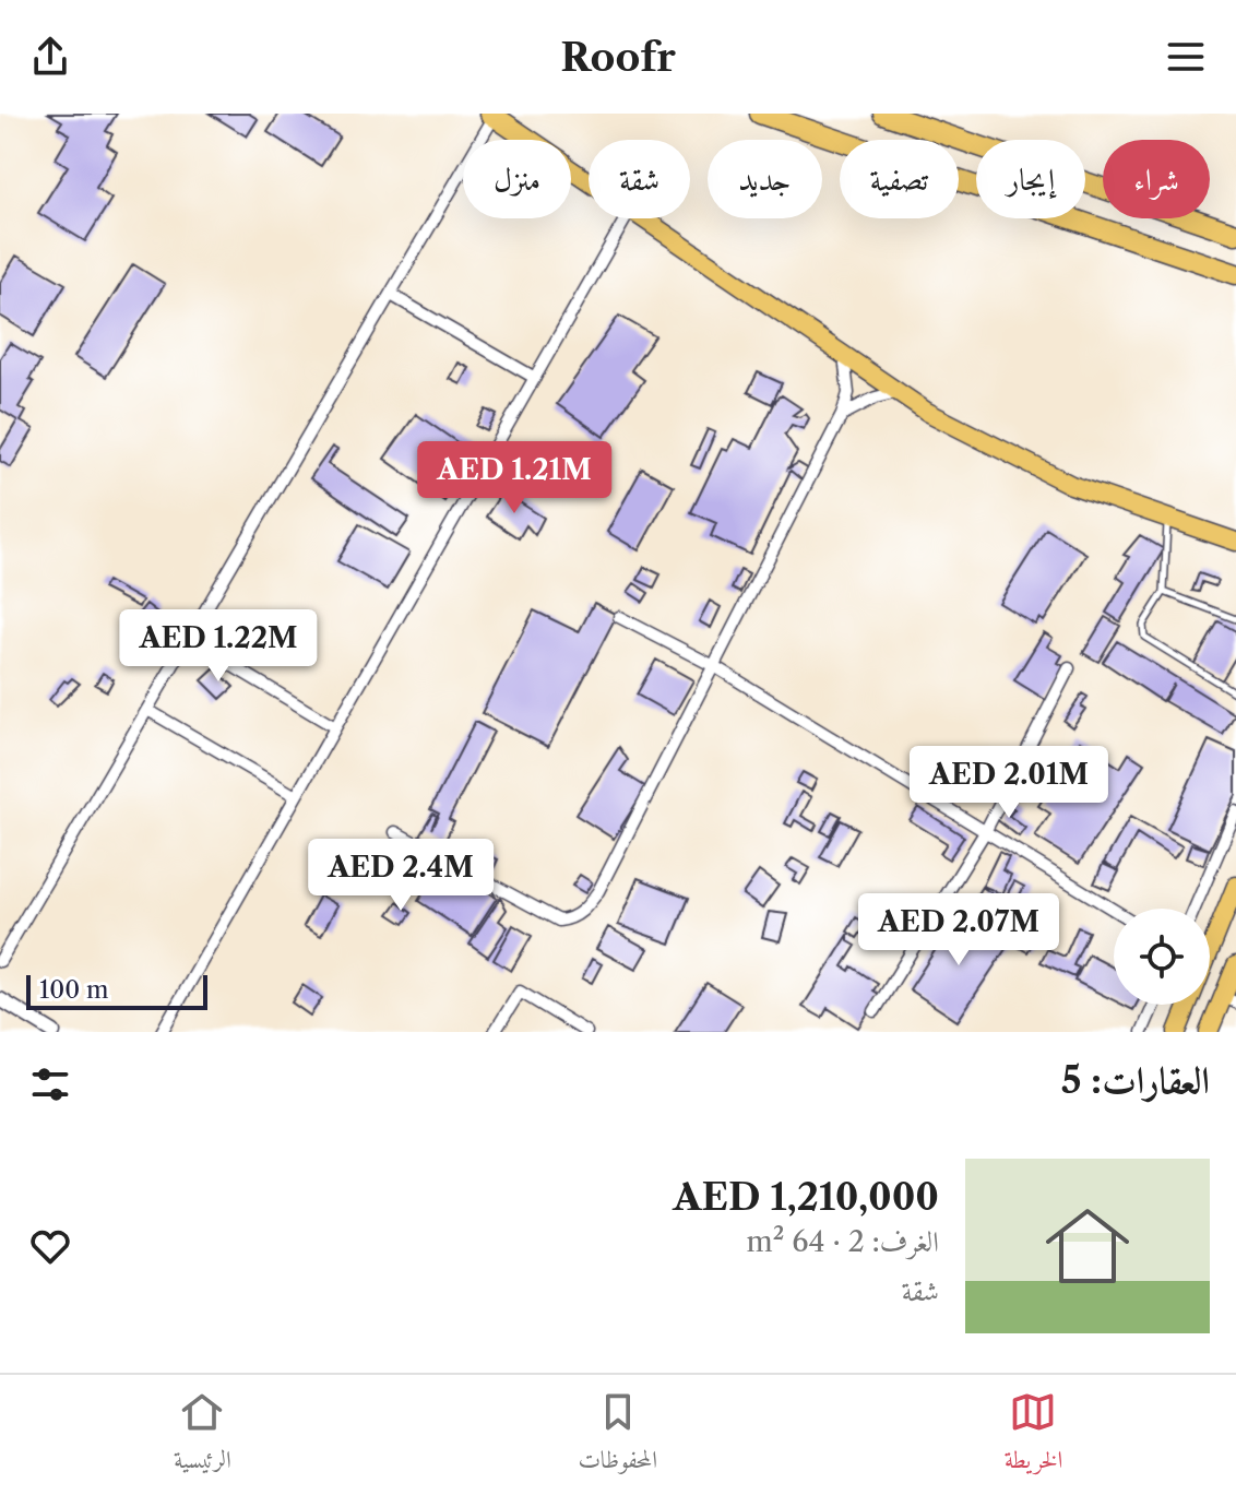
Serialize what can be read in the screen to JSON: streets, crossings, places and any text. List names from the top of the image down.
{
  "scale_bar": "100 m",
  "page": {
    "header": "Roofr",
    "chip": [
      "شراء",
      "إيجار",
      "تصفية",
      "جديد",
      "شقة",
      "منزل"
    ],
    "price": [
      "AED 1.21M",
      "AED 1.22M",
      "AED 2.01M",
      "AED 2.4M",
      "AED 2.07M"
    ],
    "scale": "100 m",
    "heading": "العقارات: 5",
    "list": [
      {
        "name": "AED 1,210,000",
        "note": "الغرف: 2 · 64 m² · شقة"
      }
    ],
    "tabs": ["الخريطة", "المحفوظات", "الرئيسية"]
  }
}
